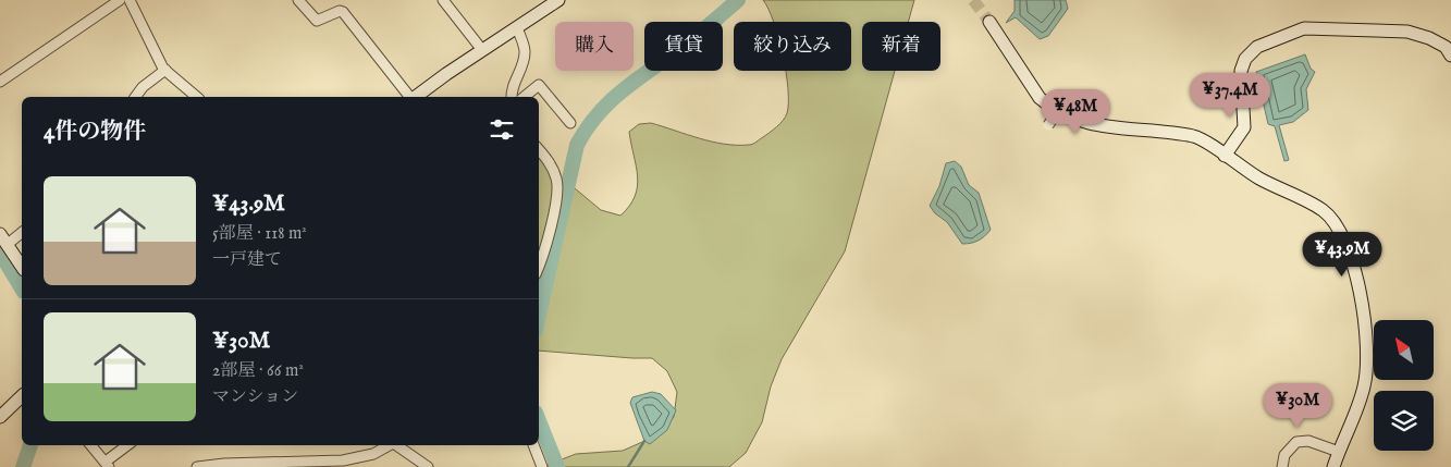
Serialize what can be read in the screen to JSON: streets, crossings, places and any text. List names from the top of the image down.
{
  "north": "top left",
  "page": {
    "chip": [
      "購入",
      "賃貸",
      "絞り込み",
      "新着"
    ],
    "price": [
      "¥37.4M",
      "¥48M",
      "¥43.9M",
      "¥30M"
    ],
    "heading": "4件の物件",
    "list": [
      {
        "name": "¥43.9M",
        "note": "5部屋 · 118 m² · 一戸建て"
      },
      {
        "name": "¥30M",
        "note": "2部屋 · 66 m² · マンション"
      }
    ]
  }
}
